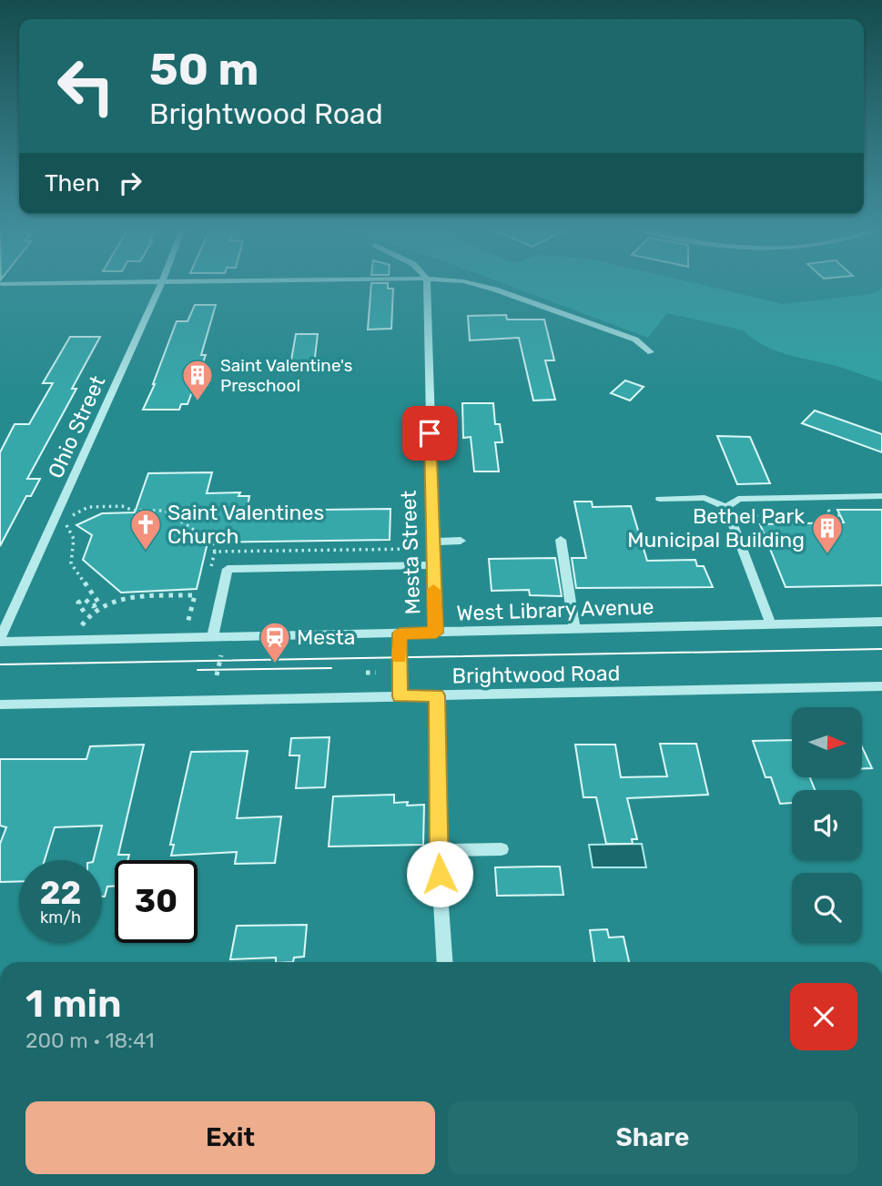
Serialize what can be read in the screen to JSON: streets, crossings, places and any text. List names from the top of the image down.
{
  "streets": {
    "street": [
      "Ohio Street",
      "Mesta Street",
      "West Library Avenue",
      "Brightwood Road"
    ]
  },
  "crossings": [
    ["Ohio Street", "West Library Avenue"],
    ["Mesta Street", "West Library Avenue"]
  ],
  "places": {
    "building": ["Saint Valentine's Preschool", "Bethel Park Municipal Building"],
    "church": ["Saint Valentines Church"],
    "station": ["Mesta"]
  },
  "north": "right",
  "page": {
    "turn": ["50 m", "Brightwood Road"],
    "then": "Then",
    "speed": "22 km/h",
    "limit": "30",
    "heading": ["1 min", "200 m · 18:41"],
    "buttons": ["Exit", "Share"]
  }
}
